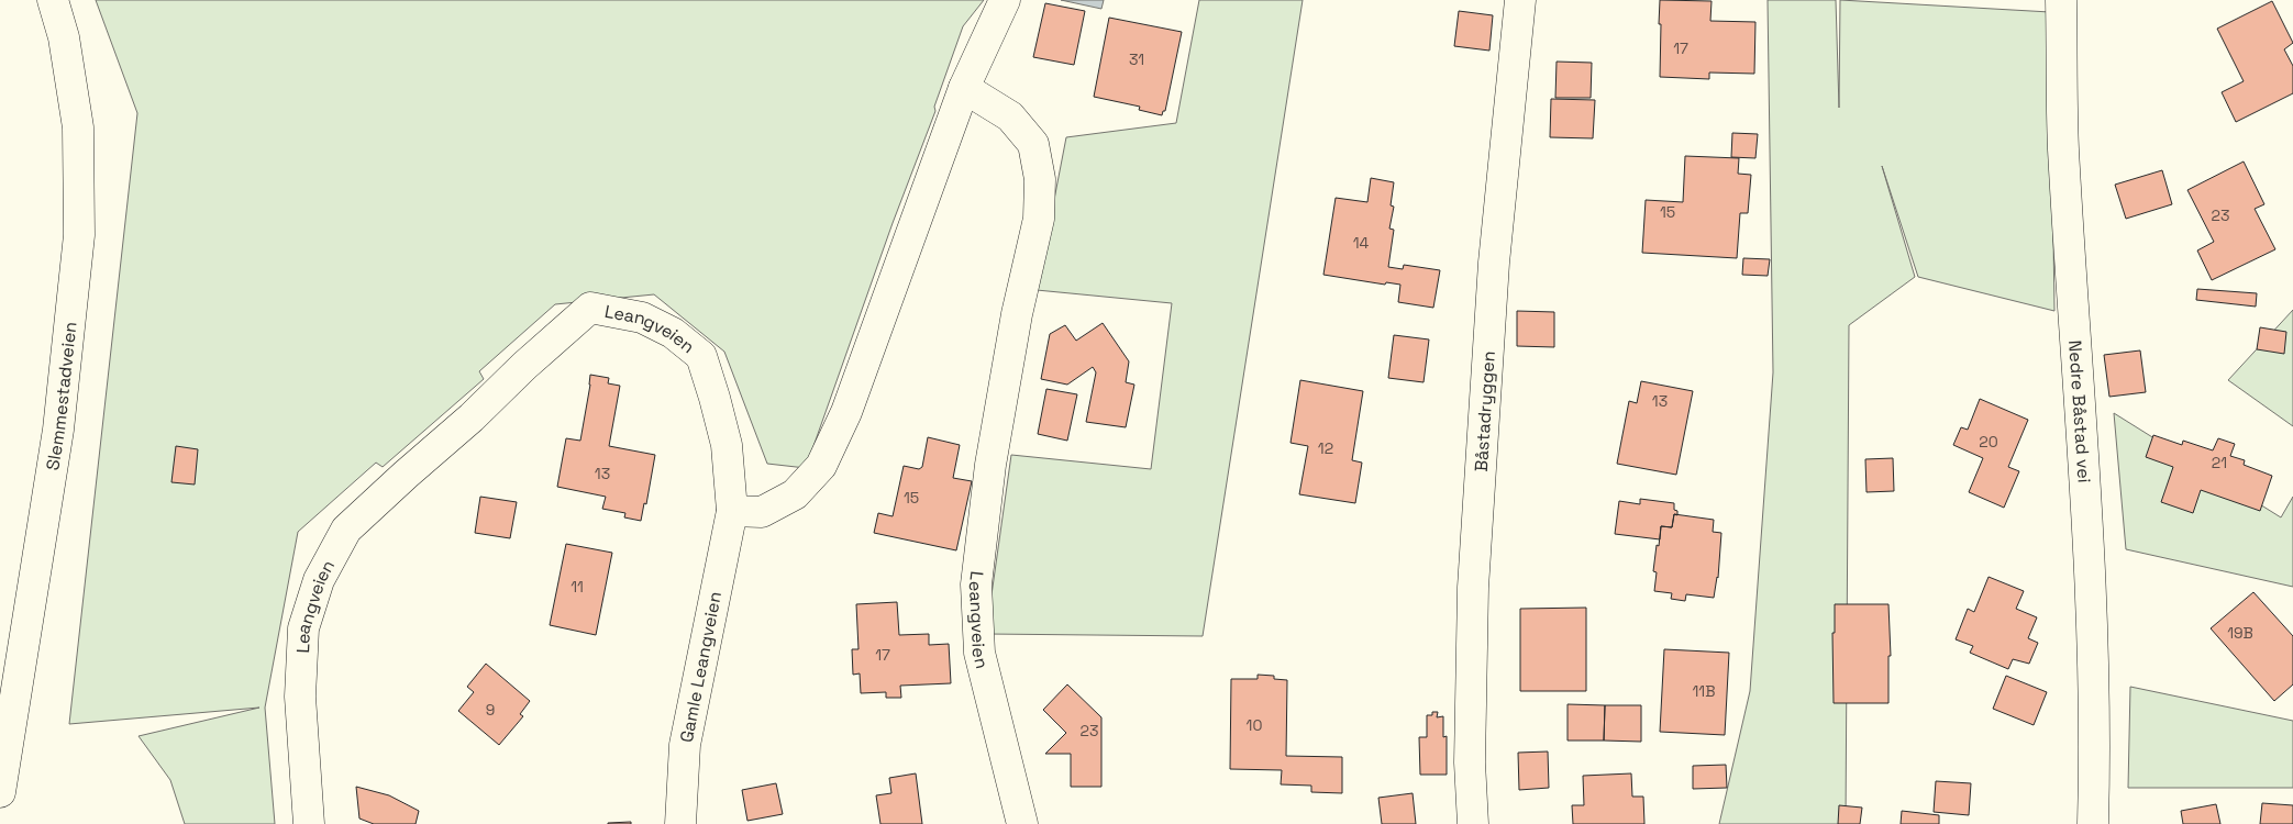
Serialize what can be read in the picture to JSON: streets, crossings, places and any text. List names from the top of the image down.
{
  "streets": {
    "street": [
      "Leangveien",
      "Slemmestadveien",
      "Båstadryggen",
      "Nedre Båstad vei",
      "Gamle Leangveien"
    ]
  },
  "crossings": [
    ["Leangveien", "Gamle Leangveien"]
  ],
  "house_numbers": [
    "17",
    "31",
    "15",
    "23",
    "14",
    "13",
    "20",
    "12",
    "21",
    "13",
    "15",
    "11",
    "19B",
    "17",
    "11B",
    "9",
    "10",
    "23"
  ]
}
